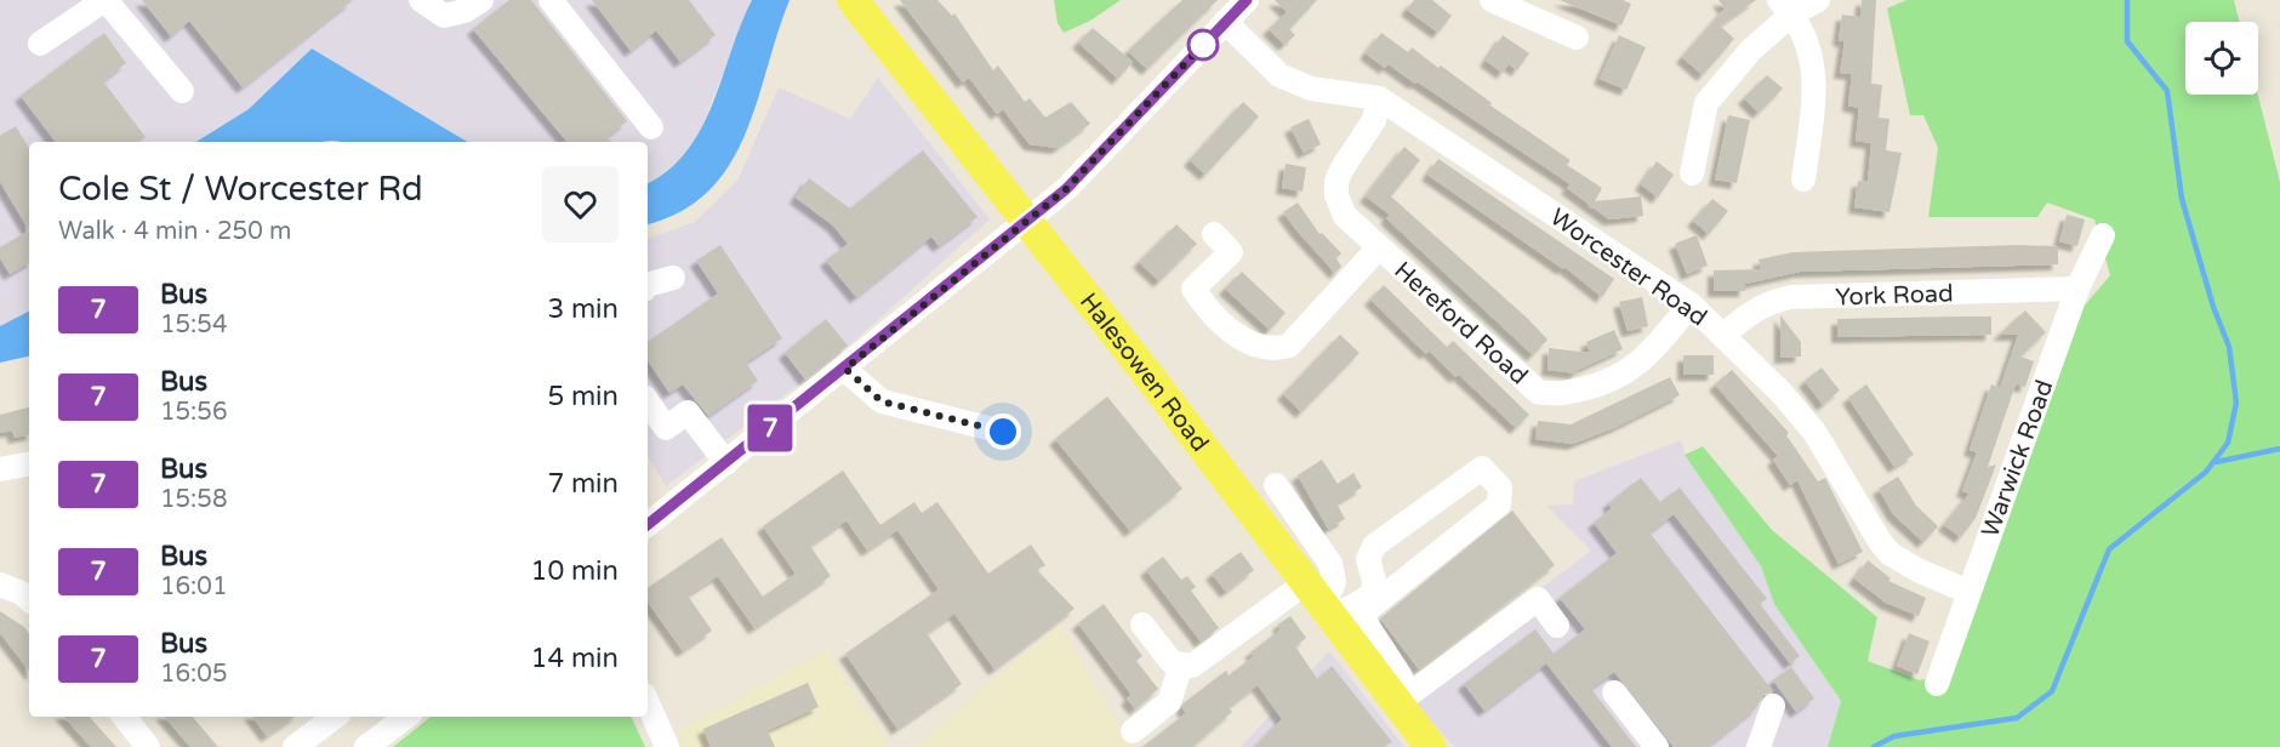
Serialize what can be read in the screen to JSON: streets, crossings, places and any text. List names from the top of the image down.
{
  "streets": {
    "main road": ["Halesowen Road"],
    "street": [
      "Worcester Road",
      "York Road",
      "Hereford Road",
      "Warwick Road"
    ]
  },
  "crossings": [
    ["Worcester Road", "York Road"],
    ["Worcester Road", "Hereford Road"],
    ["Worcester Road", "Warwick Road"],
    ["York Road", "Warwick Road"]
  ],
  "lines": ["bus line 7"],
  "page": {
    "on_map": "7",
    "heading": ["Cole St / Worcester Rd", "Walk · 4 min · 250 m"],
    "list": [
      {
        "mark": "7",
        "name": "Bus",
        "note": "15:54",
        "value": "3 min"
      },
      {
        "mark": "7",
        "name": "Bus",
        "note": "15:56",
        "value": "5 min"
      },
      {
        "mark": "7",
        "name": "Bus",
        "note": "15:58",
        "value": "7 min"
      },
      {
        "mark": "7",
        "name": "Bus",
        "note": "16:01",
        "value": "10 min"
      },
      {
        "mark": "7",
        "name": "Bus",
        "note": "16:05",
        "value": "14 min"
      }
    ]
  }
}
